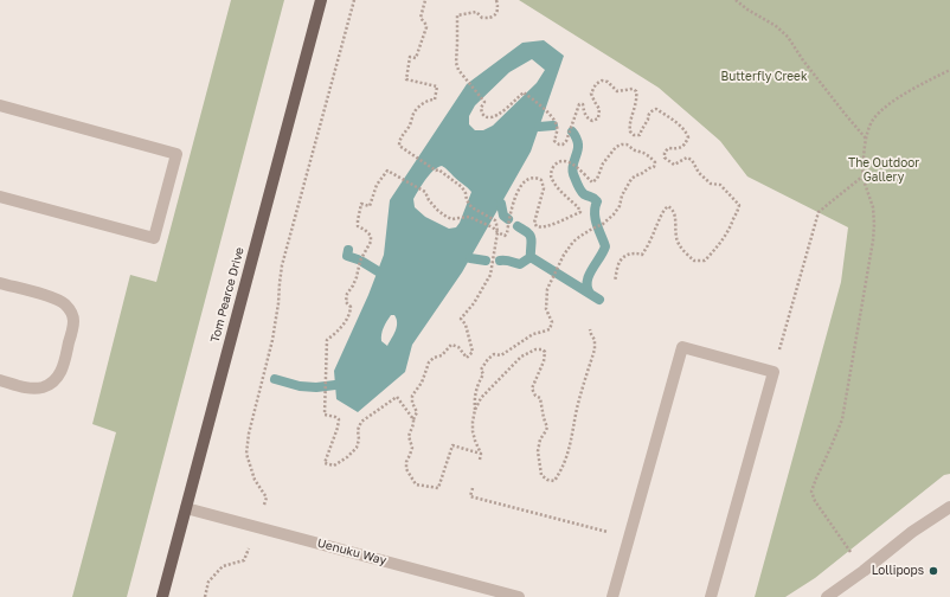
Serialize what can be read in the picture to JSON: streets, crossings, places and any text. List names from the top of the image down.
{
  "streets": {
    "main road": ["Tom Pearce Drive"],
    "street": ["Uenuku Way"]
  },
  "crossings": [
    ["Tom Pearce Drive", "Uenuku Way"]
  ],
  "parks": ["Butterfly Creek", "The Outdoor Gallery"],
  "places": ["Lollipops"]
}
